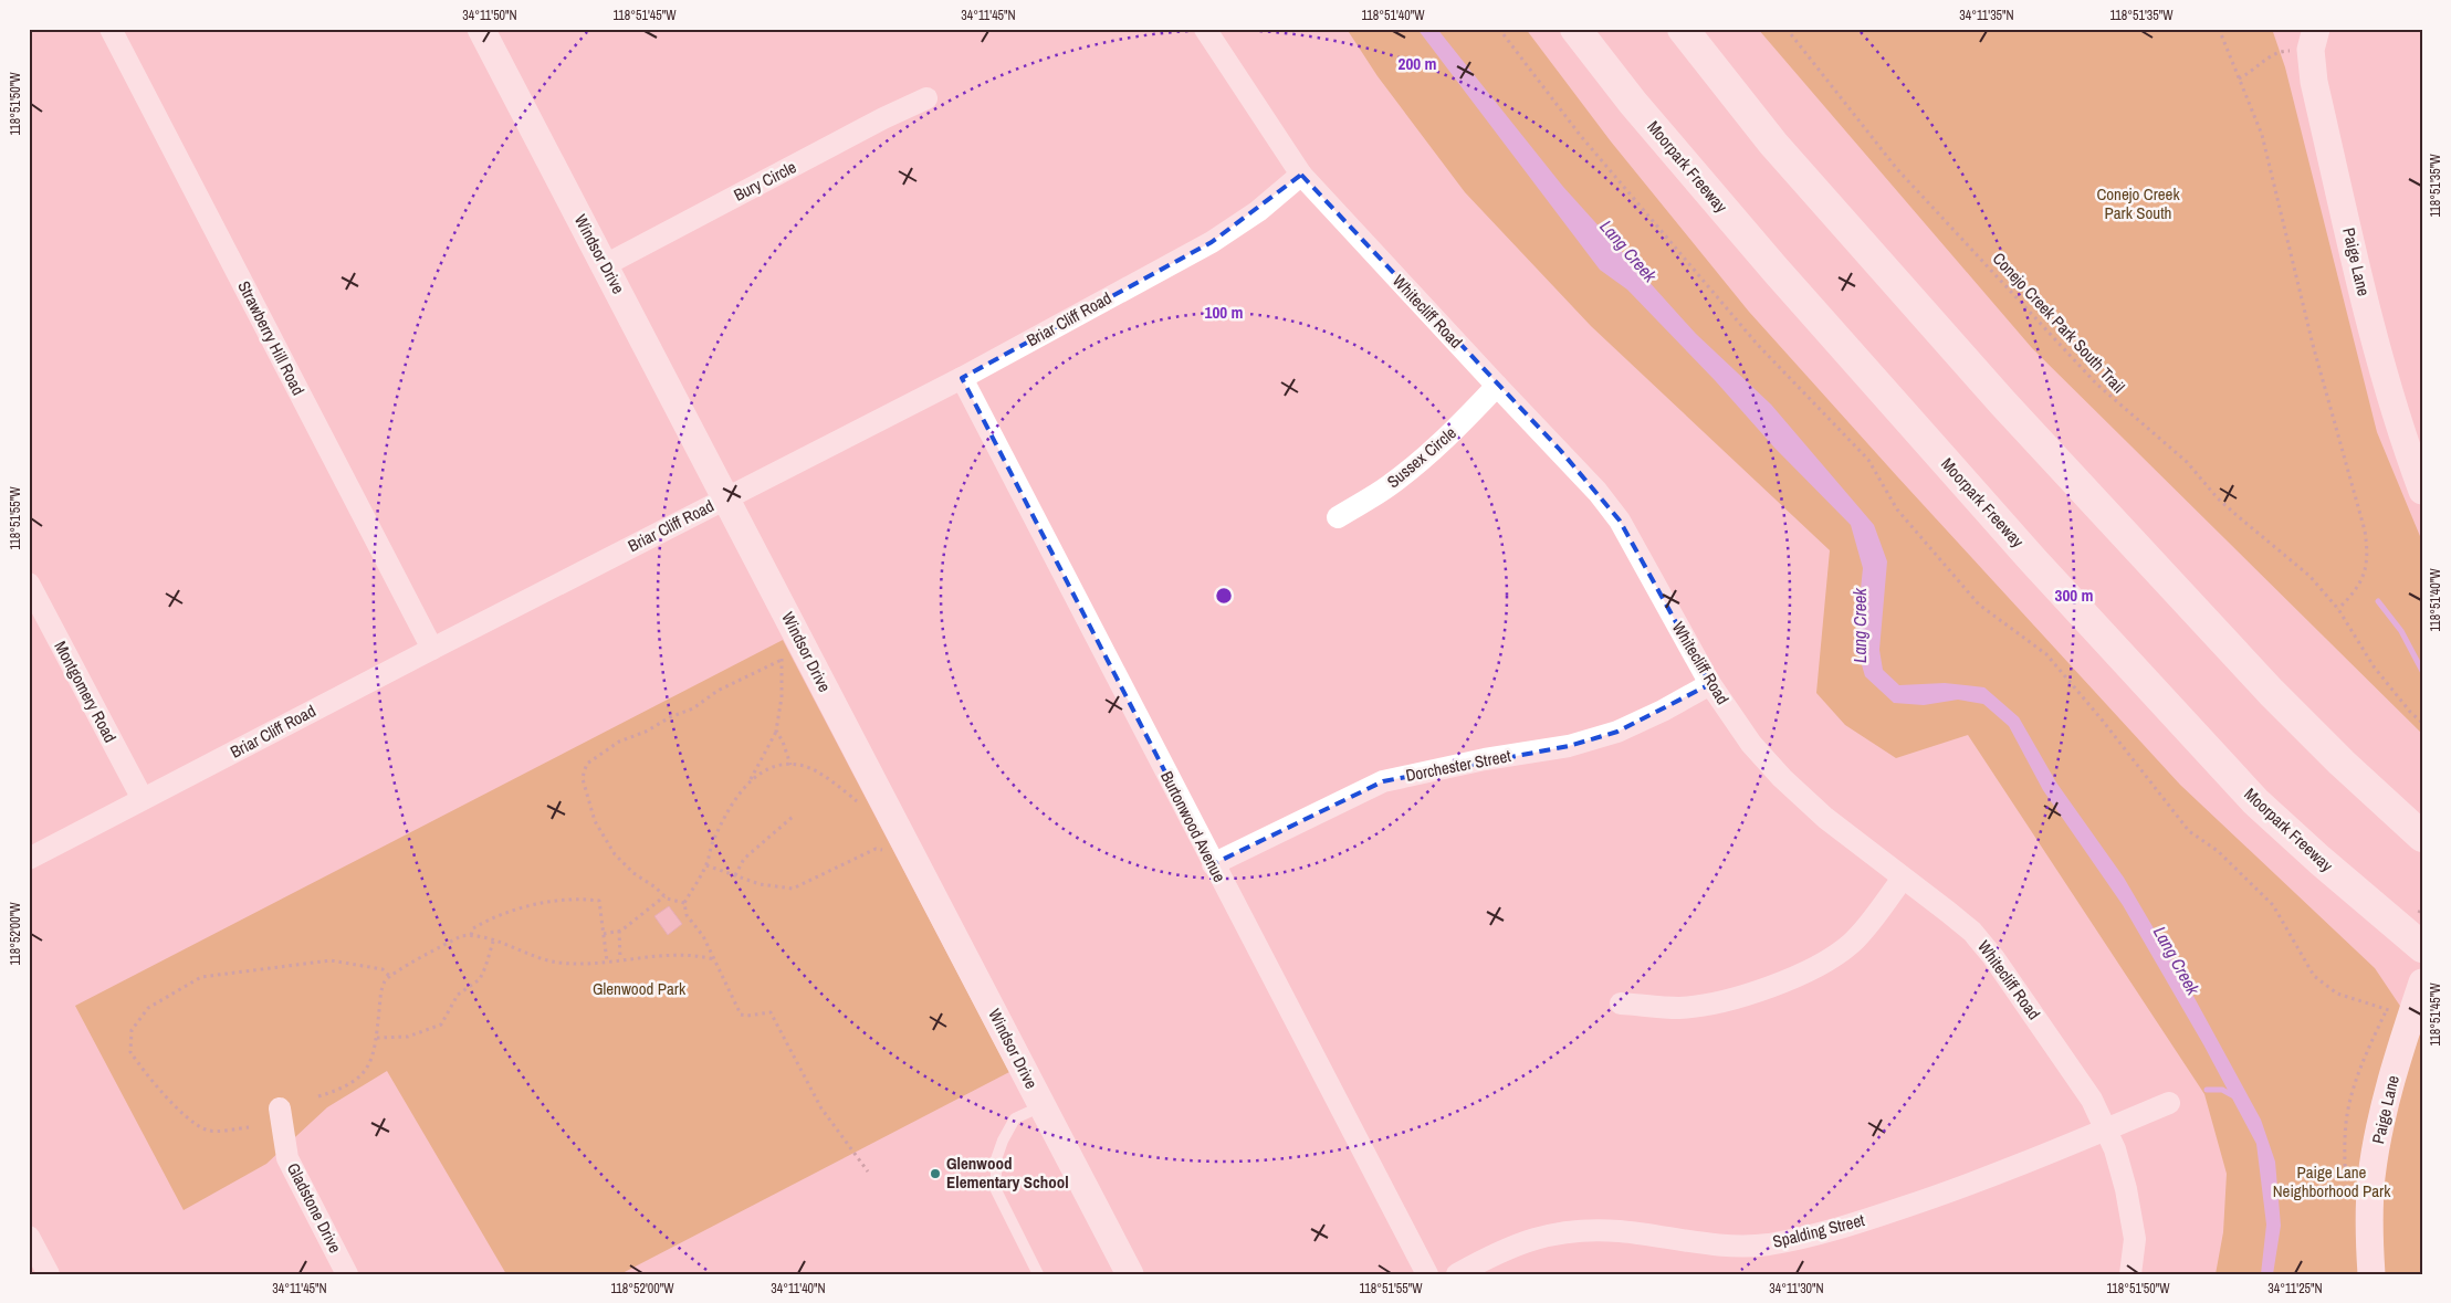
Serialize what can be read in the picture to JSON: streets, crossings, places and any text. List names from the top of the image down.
{
  "streets": {
    "highway": ["Moorpark Freeway"],
    "street": [
      "Bury Circle",
      "Windsor Drive",
      "Paige Lane",
      "Whitecliff Road",
      "Briar Cliff Road",
      "Strawberry Hill Road",
      "Sussex Circle",
      "Montgomery Road",
      "Dorchester Street",
      "Burtonwood Avenue",
      "Gladstone Drive",
      "Spalding Street"
    ],
    "path": ["Conejo Creek Park South Trail"]
  },
  "crossings": [
    ["Bury Circle", "Windsor Drive"],
    ["Windsor Drive", "Briar Cliff Road"],
    ["Whitecliff Road", "Briar Cliff Road"],
    ["Whitecliff Road", "Sussex Circle"],
    ["Whitecliff Road", "Dorchester Street"],
    ["Whitecliff Road", "Spalding Street"],
    ["Briar Cliff Road", "Strawberry Hill Road"],
    ["Briar Cliff Road", "Montgomery Road"],
    ["Briar Cliff Road", "Burtonwood Avenue"],
    ["Dorchester Street", "Burtonwood Avenue"]
  ],
  "water": ["Lang Creek"],
  "parks": ["Conejo Creek Park South", "Glenwood Park", "Paige Lane Neighborhood Park"],
  "places": ["Glenwood Elementary School"],
  "coordinates": [
    "34°11'50\"N",
    "118°51'45\"W",
    "34°11'45\"N",
    "118°51'40\"W",
    "34°11'35\"N",
    "118°51'35\"W",
    "118°51'50\"W",
    "118°51'55\"W",
    "118°52'00\"W",
    "34°11'40\"N",
    "34°11'30\"N",
    "34°11'25\"N"
  ],
  "rings": ["200 m", "100 m", "300 m"]
}
